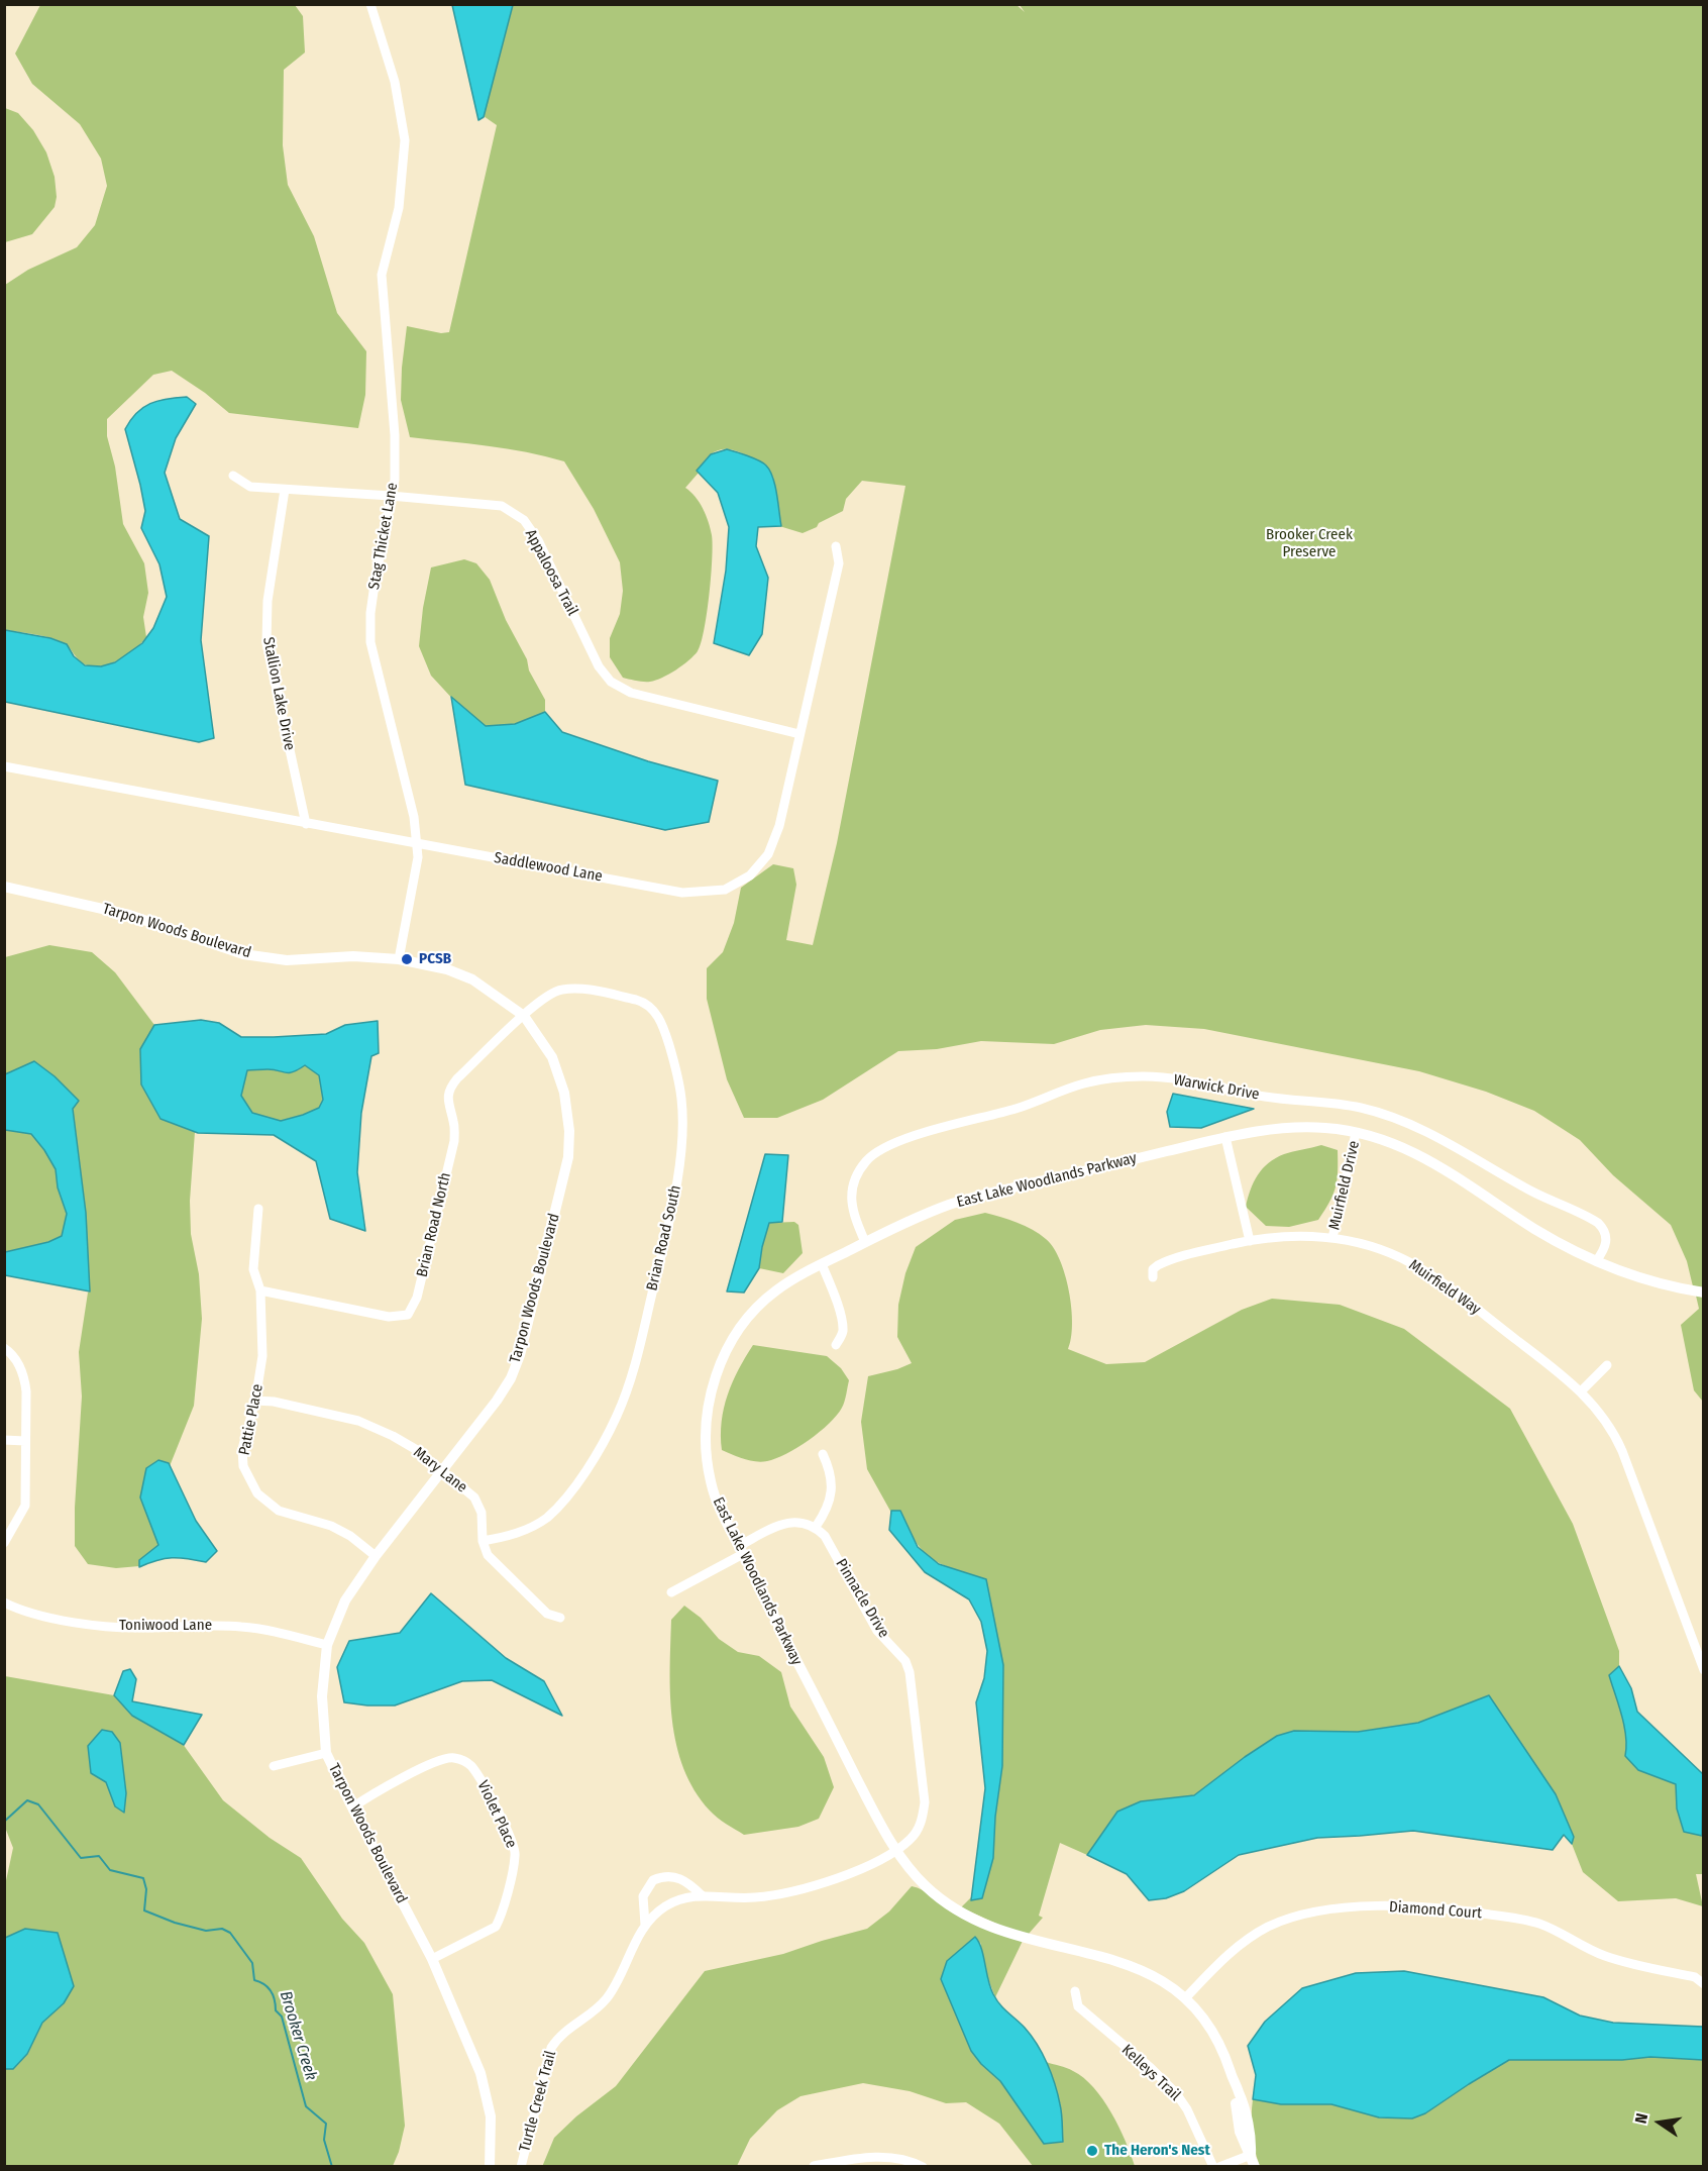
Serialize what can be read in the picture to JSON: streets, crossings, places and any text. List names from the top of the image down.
{
  "streets": {
    "street": [
      "Stag Thicket Lane",
      "Appaloosa Trail",
      "Stallion Lake Drive",
      "Saddlewood Lane",
      "Tarpon Woods Boulevard",
      "Warwick Drive",
      "East Lake Woodlands Parkway",
      "Muirfield Drive",
      "Brian Road North",
      "Brian Road South",
      "Muirfield Way",
      "Pattie Place",
      "Mary Lane",
      "Pinnacle Drive",
      "Toniwood Lane",
      "Violet Place",
      "Diamond Court",
      "Kelleys Trail",
      "Turtle Creek Trail"
    ]
  },
  "crossings": [
    ["Stag Thicket Lane", "Appaloosa Trail"],
    ["Stag Thicket Lane", "Saddlewood Lane"],
    ["Stag Thicket Lane", "Tarpon Woods Boulevard"],
    ["Appaloosa Trail", "Stallion Lake Drive"],
    ["Appaloosa Trail", "Saddlewood Lane"],
    ["Stallion Lake Drive", "Saddlewood Lane"],
    ["Tarpon Woods Boulevard", "Brian Road North"],
    ["Tarpon Woods Boulevard", "Brian Road South"],
    ["Tarpon Woods Boulevard", "Pattie Place"],
    ["Tarpon Woods Boulevard", "Mary Lane"],
    ["Tarpon Woods Boulevard", "Toniwood Lane"],
    ["Tarpon Woods Boulevard", "Violet Place"],
    ["Warwick Drive", "East Lake Woodlands Parkway"],
    ["East Lake Woodlands Parkway", "Muirfield Drive"],
    ["East Lake Woodlands Parkway", "Pinnacle Drive"],
    ["East Lake Woodlands Parkway", "Diamond Court"],
    ["East Lake Woodlands Parkway", "Turtle Creek Trail"],
    ["Muirfield Drive", "Muirfield Way"],
    ["Brian Road North", "Brian Road South"],
    ["Brian Road North", "Pattie Place"],
    ["Brian Road South", "Mary Lane"],
    ["Pattie Place", "Mary Lane"],
    ["Pinnacle Drive", "Turtle Creek Trail"]
  ],
  "water": ["Brooker Creek"],
  "parks": ["Brooker Creek Preserve"],
  "places": ["PCSB", "The Heron's Nest"],
  "north": "left"
}
